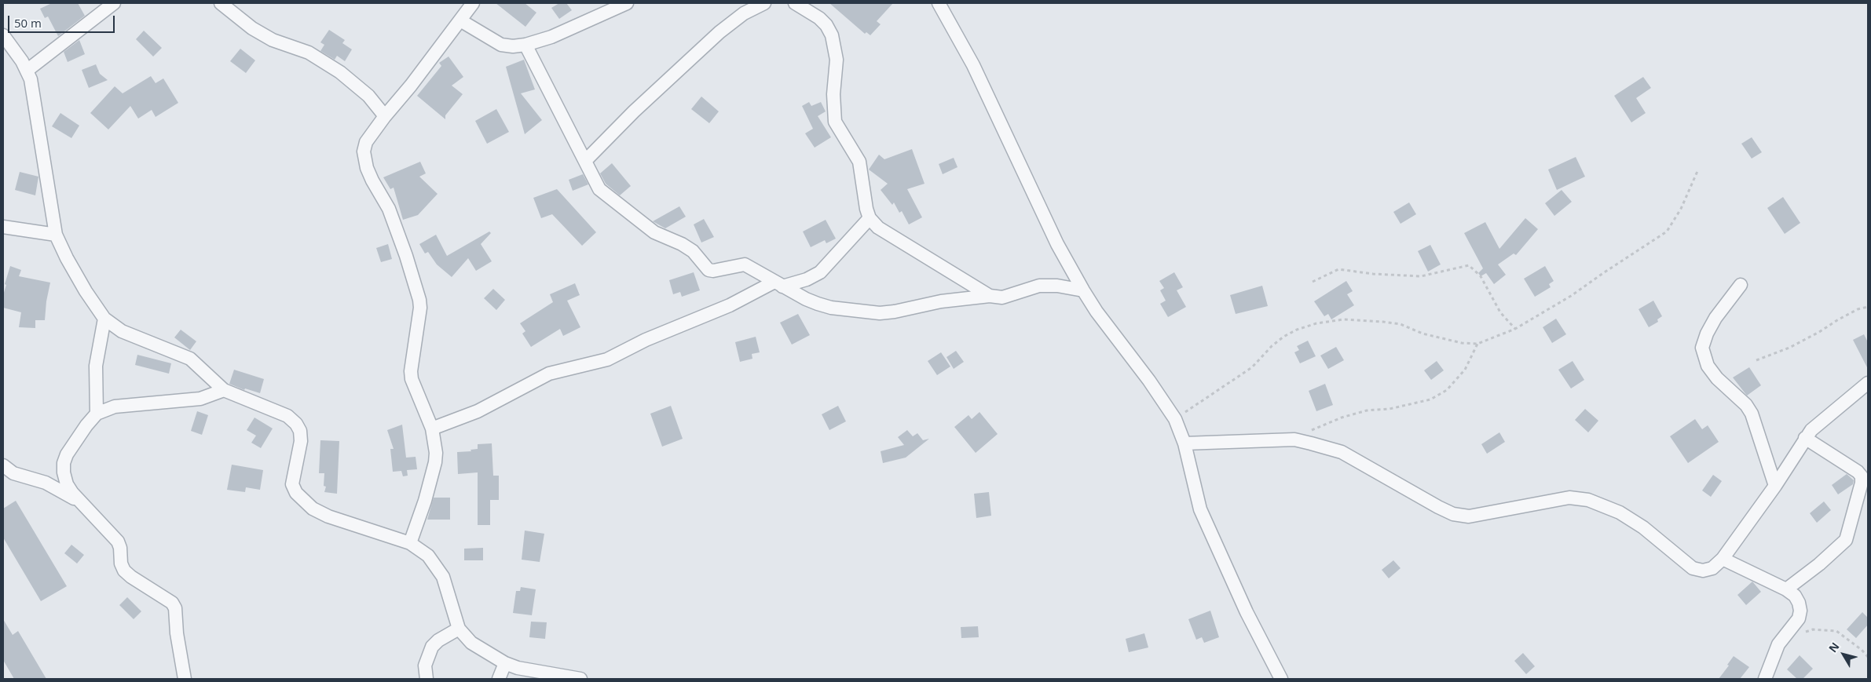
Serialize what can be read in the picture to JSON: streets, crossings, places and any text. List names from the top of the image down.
{
  "scale_bar": "50 m",
  "north": "top left"
}
